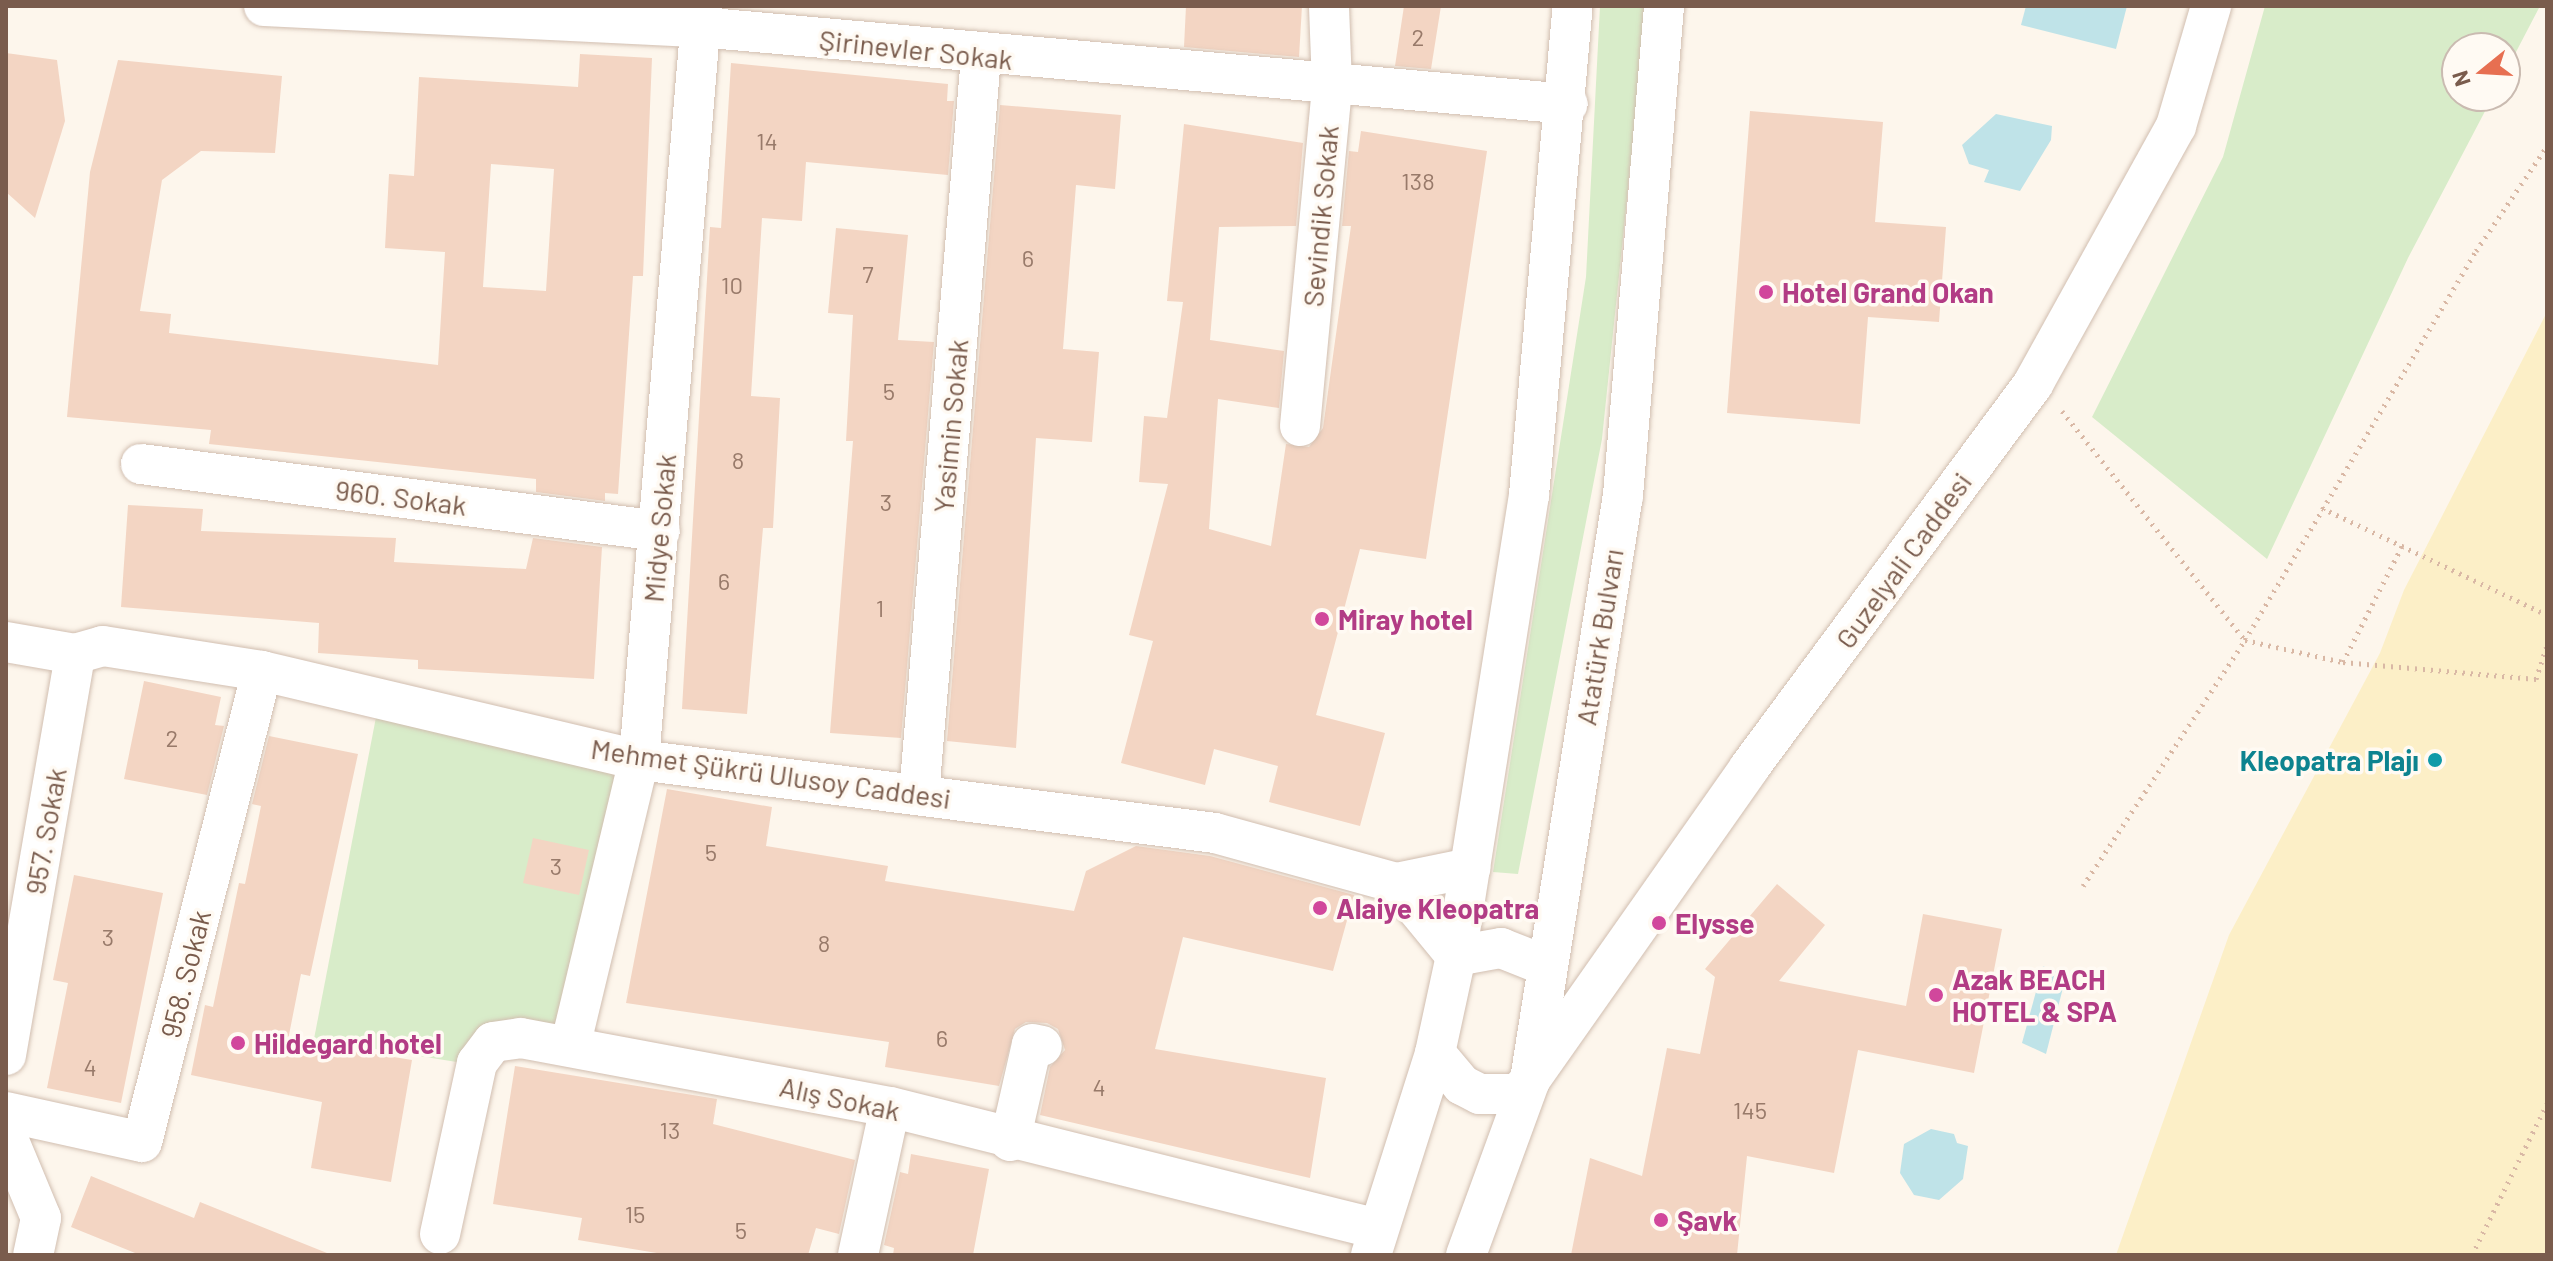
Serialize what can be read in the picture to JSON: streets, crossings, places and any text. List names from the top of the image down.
{
  "streets": {
    "street": [
      "Şirinevler Sokak",
      "Sevindik Sokak",
      "Yasimin Sokak",
      "960. Sokak",
      "Midye Sokak",
      "Guzelyali Caddesi",
      "Atatürk Bulvarı",
      "Mehmet Şükrü Ulusoy Caddesi",
      "957. Sokak",
      "958. Sokak",
      "Alış Sokak"
    ]
  },
  "crossings": [
    ["Şirinevler Sokak", "Sevindik Sokak"],
    ["Şirinevler Sokak", "Yasimin Sokak"],
    ["Şirinevler Sokak", "Midye Sokak"],
    ["Yasimin Sokak", "Mehmet Şükrü Ulusoy Caddesi"],
    ["960. Sokak", "Midye Sokak"],
    ["Midye Sokak", "Mehmet Şükrü Ulusoy Caddesi"],
    ["Midye Sokak", "Alış Sokak"],
    ["Guzelyali Caddesi", "Atatürk Bulvarı"],
    ["Mehmet Şükrü Ulusoy Caddesi", "957. Sokak"],
    ["Mehmet Şükrü Ulusoy Caddesi", "958. Sokak"]
  ],
  "places": [
    "Hotel Grand Okan",
    "Miray hotel",
    "Kleopatra Plajı",
    "Alaiye Kleopatra",
    "Elysse",
    "Azak BEACH HOTEL & SPA",
    "Hildegard hotel",
    "Şavk"
  ],
  "house_numbers": [
    "2",
    "14",
    "138",
    "6",
    "7",
    "10",
    "5",
    "8",
    "3",
    "6",
    "1",
    "2",
    "5",
    "3",
    "3",
    "8",
    "6",
    "4",
    "4",
    "145",
    "13",
    "15",
    "5"
  ],
  "north": "left"
}
